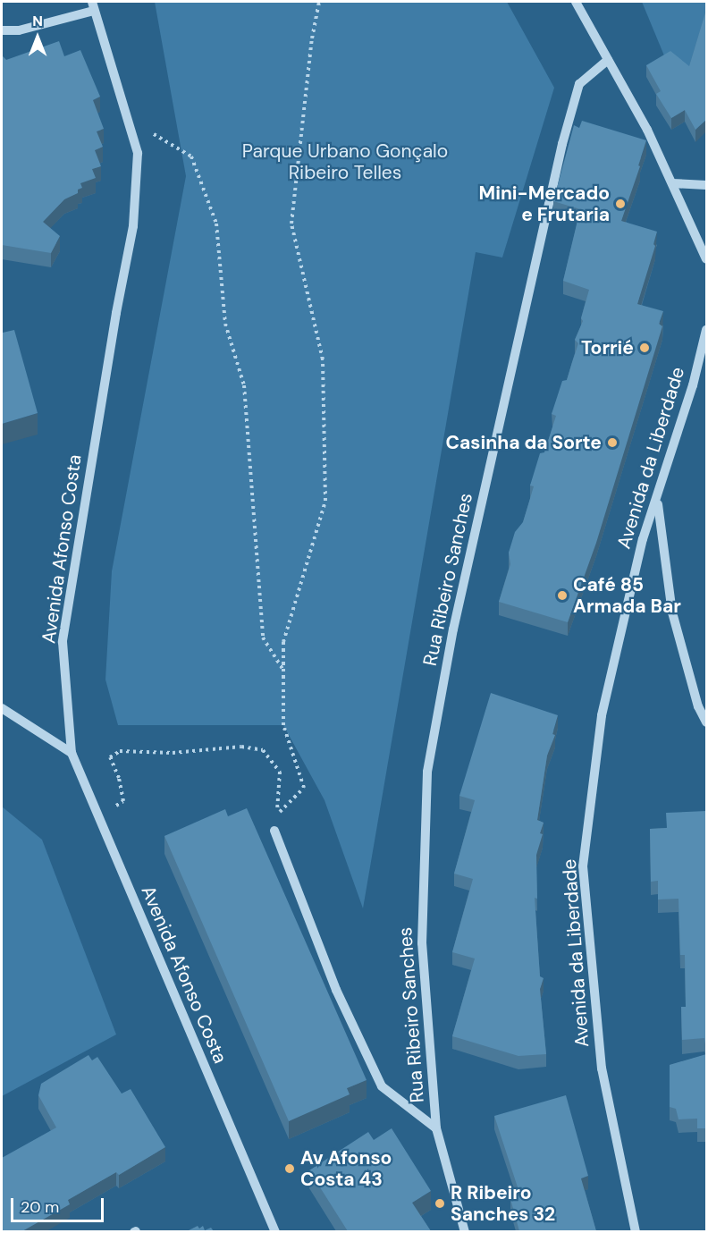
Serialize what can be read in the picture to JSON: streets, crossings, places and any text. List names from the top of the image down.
{
  "streets": {
    "street": ["Avenida da Liberdade", "Avenida Afonso Costa", "Rua Ribeiro Sanches"]
  },
  "parks": ["Parque Urbano Gonçalo Ribeiro Telles"],
  "places": [
    "Mini-Mercado e Frutaria",
    "Torrié",
    "Casinha da Sorte",
    "Café 85 Armada Bar",
    "Av Afonso Costa 43",
    "R Ribeiro Sanches 32"
  ],
  "scale_bar": "20 m",
  "north": "top"
}
